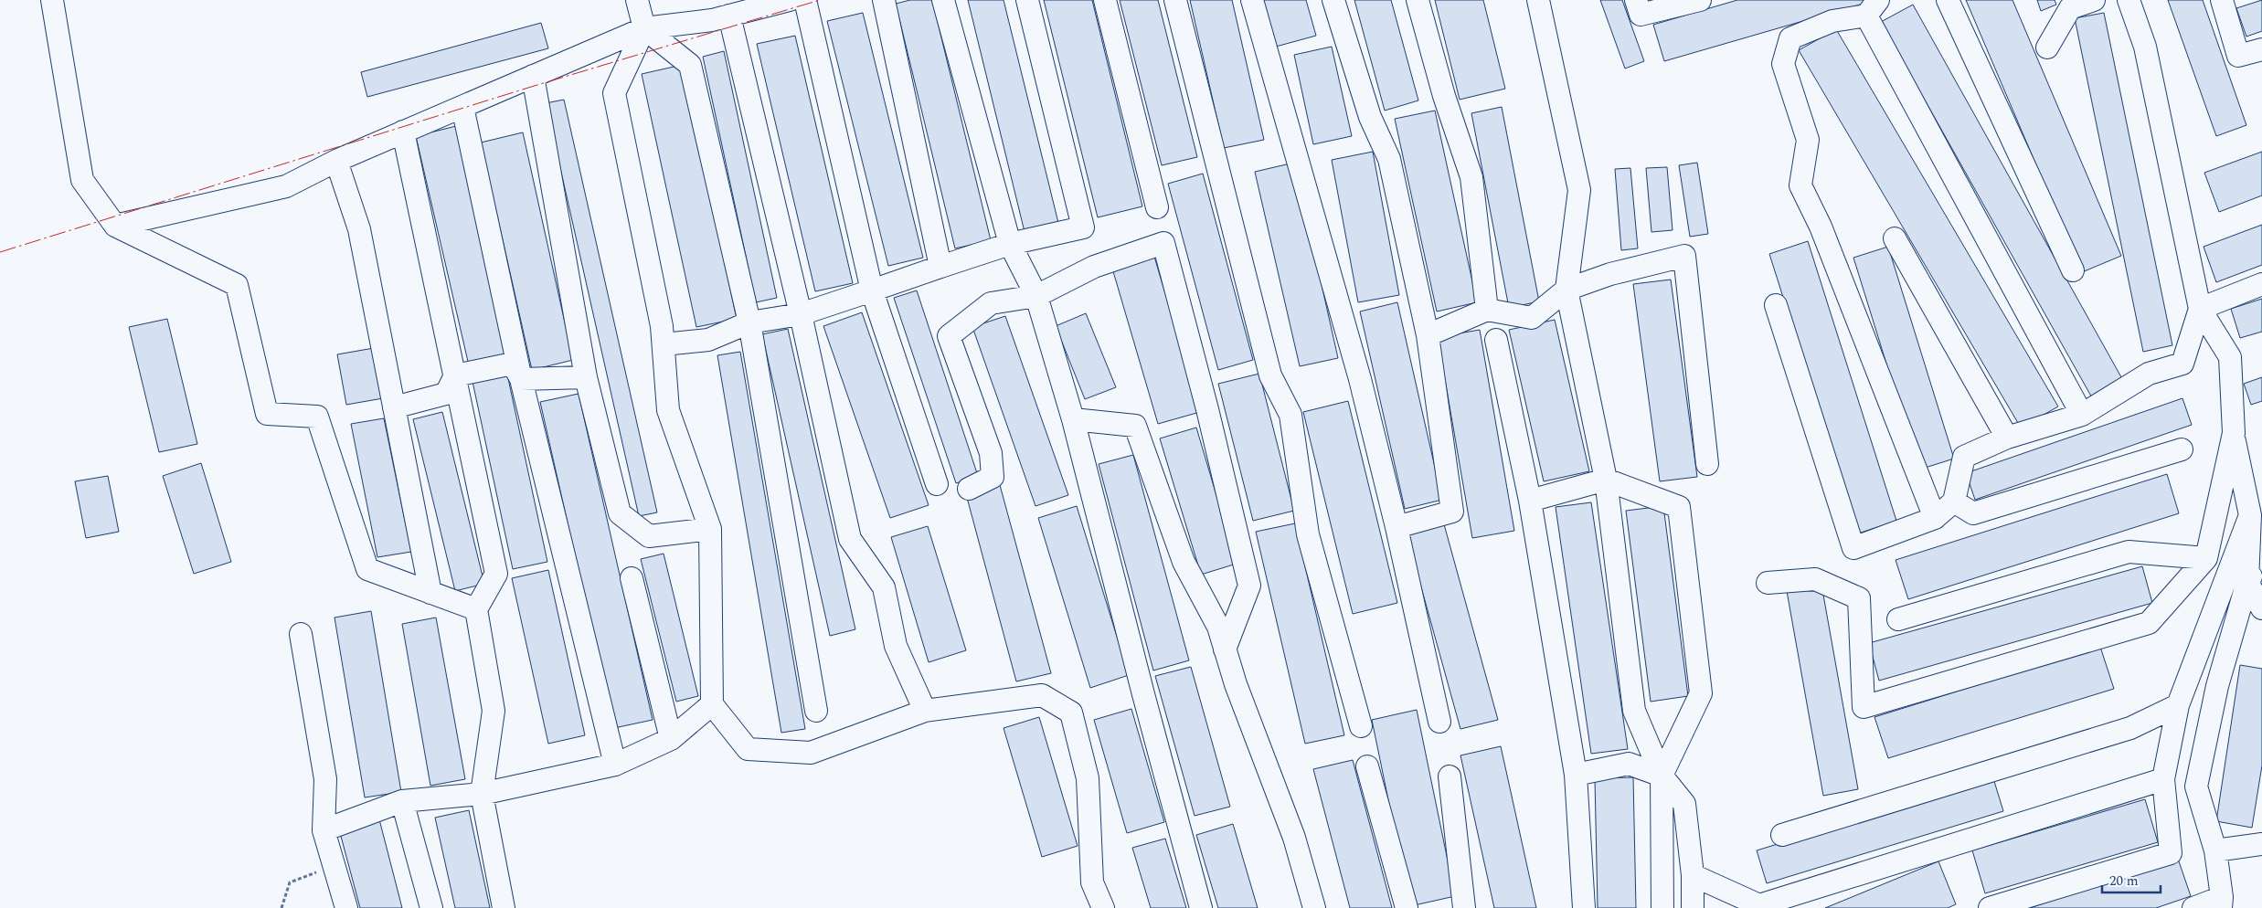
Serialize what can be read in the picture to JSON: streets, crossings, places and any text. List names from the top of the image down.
{
  "scale_bar": "20 m"
}
